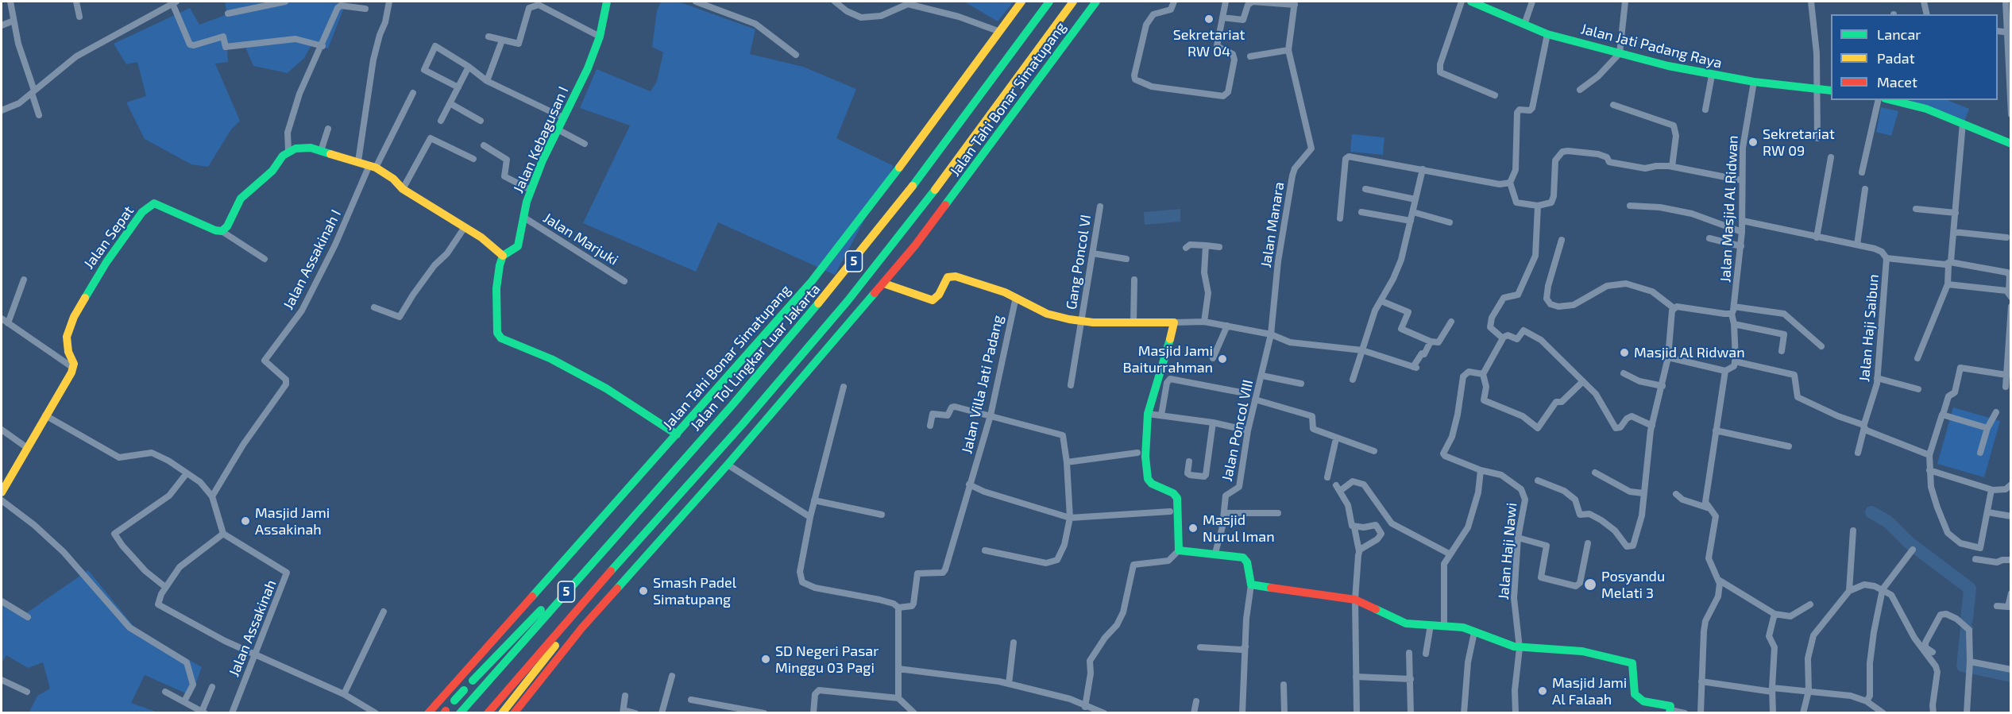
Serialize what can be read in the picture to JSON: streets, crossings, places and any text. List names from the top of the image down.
{
  "streets": {
    "main road": [
      "Jalan Jati Padang Raya",
      "Jalan Tahi Bonar Simatupang",
      "Jalan Kebagusan I",
      "Jalan Sepat",
      "5",
      "Jalan Tol Lingkar Luar Jakarta"
    ],
    "street": [
      "Jalan Masjid Al Ridwan",
      "Jalan Manara",
      "Jalan Marjuki",
      "Jalan Assakinah I",
      "Gang Poncol VI",
      "Jalan Haji Saibun",
      "Jalan Villa Jati Padang",
      "Jalan Poncol VIII",
      "Jalan Haji Nawi",
      "Jalan Assakinah"
    ]
  },
  "crossings": [
    ["Jalan Jati Padang Raya", "Jalan Masjid Al Ridwan"],
    ["Jalan Kebagusan I", "Jalan Marjuki"],
    ["Jalan Manara", "Jalan Poncol VIII"]
  ],
  "places": [
    "Sekretariat RW 04",
    "Sekretariat RW 09",
    "Masjid Al Ridwan",
    "Masjid Jami Baiturrahman",
    "Masjid Jami Assakinah",
    "Masjid Nurul Iman",
    "Posyandu Melati 3",
    "Smash Padel Simatupang",
    "SD Negeri Pasar Minggu 03 Pagi",
    "Masjid Jami Al Falaah"
  ],
  "legend": ["Lancar", "Padat", "Macet"]
}
